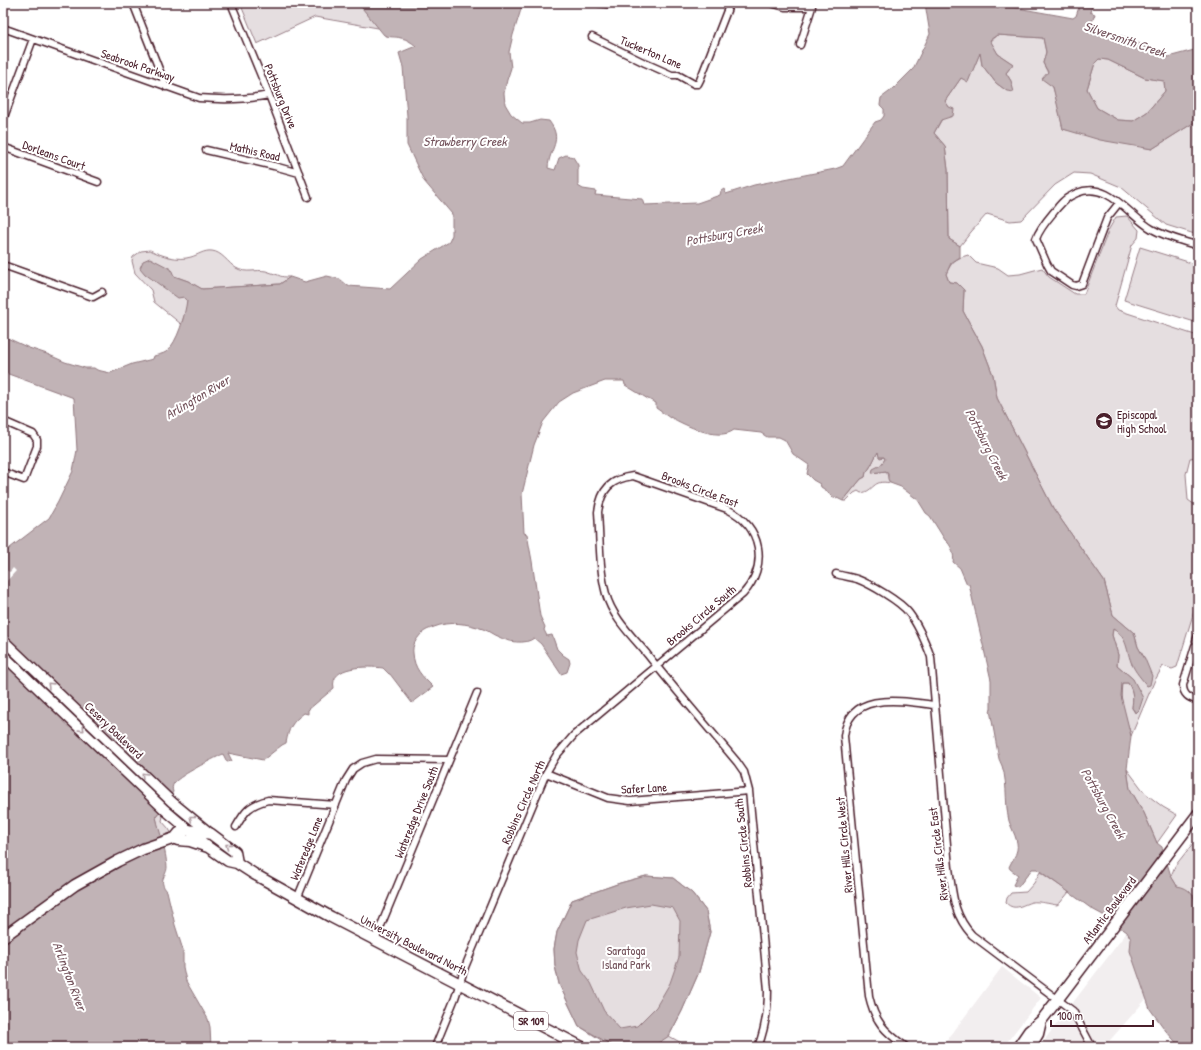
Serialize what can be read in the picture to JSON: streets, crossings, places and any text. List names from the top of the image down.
{
  "streets": {
    "main road": [
      "Cesery Boulevard",
      "Atlantic Boulevard",
      "University Boulevard North",
      "SR 109"
    ],
    "street": [
      "Tuckerton Lane",
      "Seabrook Parkway",
      "Pottsburg Drive",
      "Mathis Road",
      "Dorleans Court",
      "Brooks Circle East",
      "Brooks Circle South",
      "Safer Lane",
      "Robbins Circle North",
      "Wateredge Drive South",
      "Robbins Circle South",
      "River Hills Circle West",
      "Wateredge Lane",
      "River Hills Circle East"
    ]
  },
  "crossings": [
    ["Seabrook Parkway", "Pottsburg Drive"],
    ["Pottsburg Drive", "Mathis Road"],
    ["Brooks Circle East", "Brooks Circle South"],
    ["Brooks Circle East", "Robbins Circle South"],
    ["Brooks Circle South", "Robbins Circle North"],
    ["Brooks Circle South", "Robbins Circle South"],
    ["Cesery Boulevard", "University Boulevard North"],
    ["Safer Lane", "Robbins Circle North"],
    ["Safer Lane", "Robbins Circle South"],
    ["Robbins Circle North", "Robbins Circle South"],
    ["Robbins Circle North", "University Boulevard North"],
    ["Wateredge Drive South", "Wateredge Lane"],
    ["Wateredge Drive South", "University Boulevard North"],
    ["River Hills Circle West", "River Hills Circle East"],
    ["Wateredge Lane", "University Boulevard North"],
    ["River Hills Circle East", "Atlantic Boulevard"]
  ],
  "water": [
    "Silversmith Creek",
    "Strawberry Creek",
    "Pottsburg Creek",
    "Arlington River"
  ],
  "parks": ["Saratoga Island Park"],
  "places": {
    "school or university": ["Episcopal High School"]
  },
  "scale_bar": "100 m"
}
